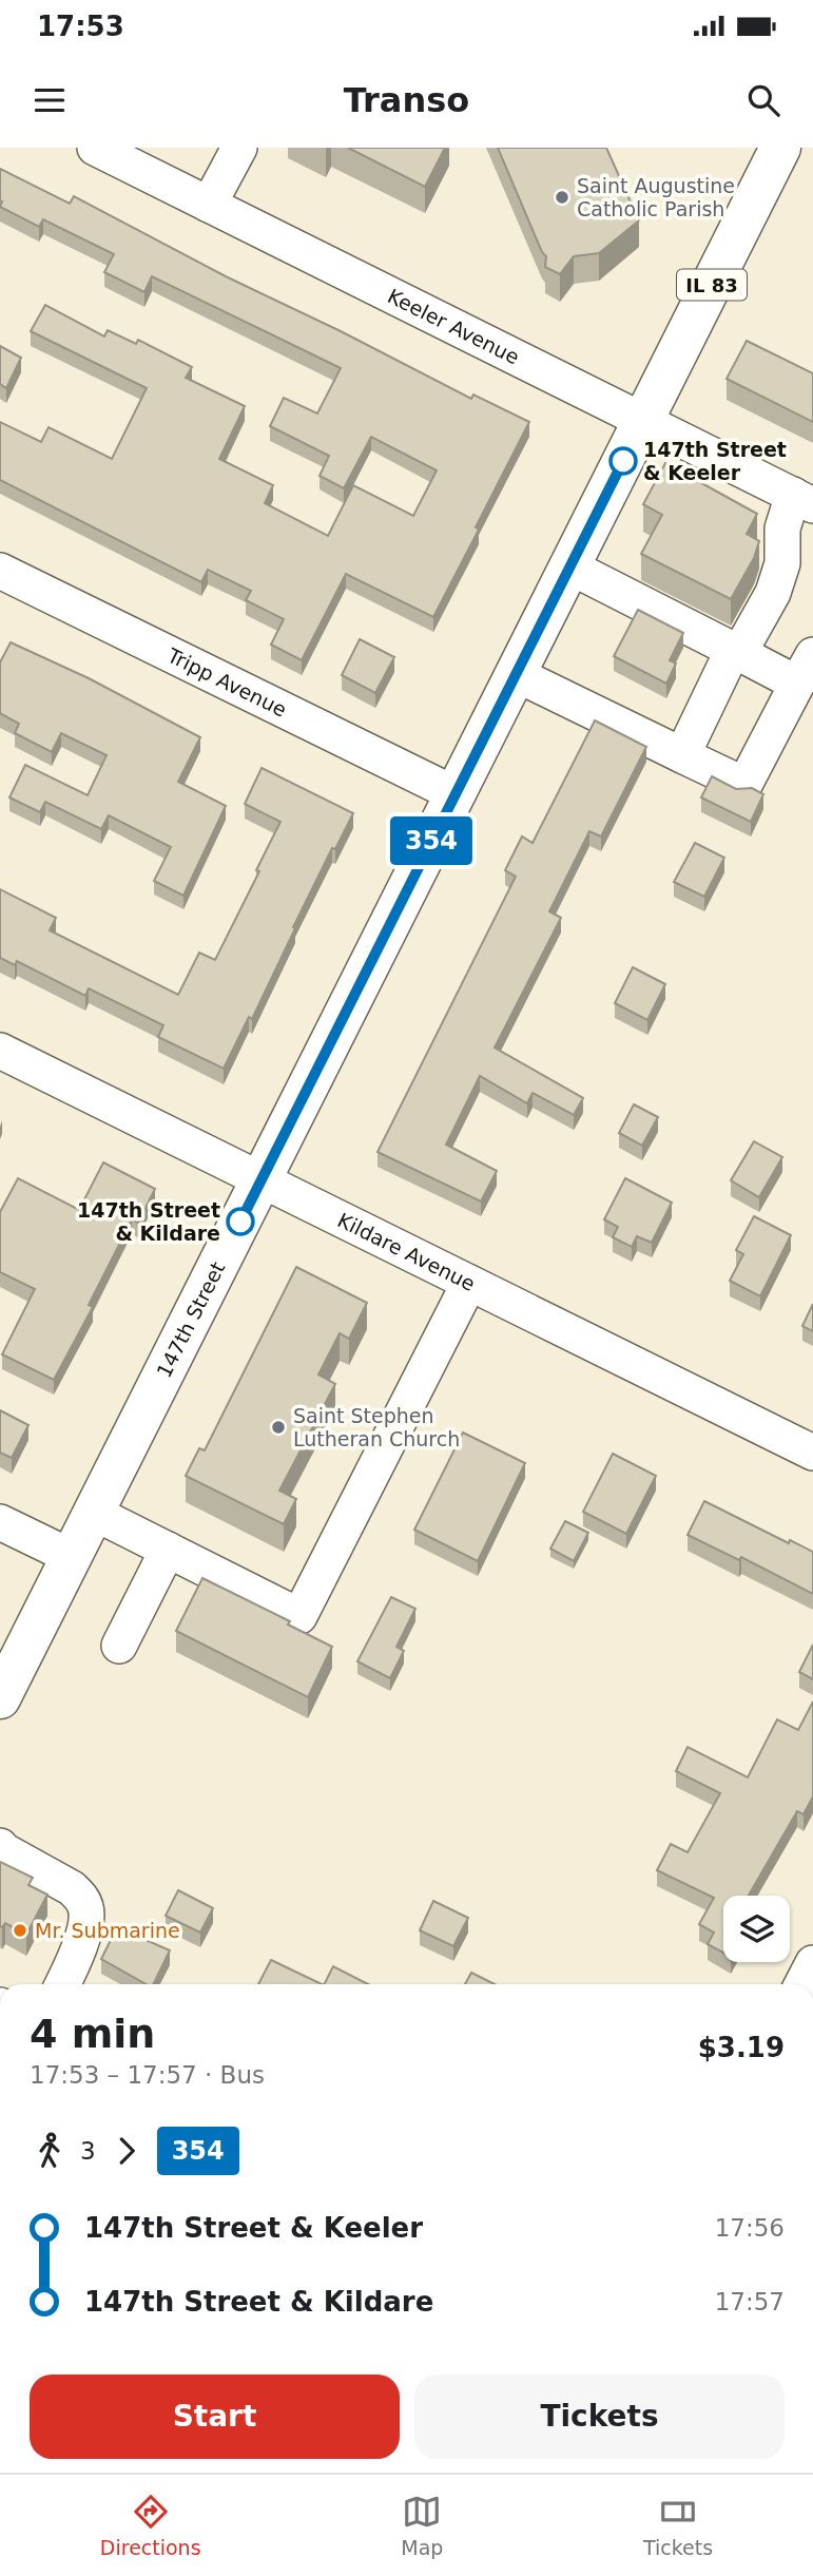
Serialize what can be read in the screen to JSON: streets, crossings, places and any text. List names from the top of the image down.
{
  "streets": {
    "main road": ["IL 83", "147th Street"],
    "street": ["Keeler Avenue", "Tripp Avenue", "Kildare Avenue"]
  },
  "crossings": [
    ["Keeler Avenue", "147th Street"],
    ["Tripp Avenue", "147th Street"],
    ["Kildare Avenue", "147th Street"]
  ],
  "places": [
    "Saint Augustine Catholic Parish",
    "147th Street & Keeler",
    "147th Street & Kildare",
    "Saint Stephen Lutheran Church",
    "Mr. Submarine"
  ],
  "lines": ["bus line 354"],
  "page": {
    "status": "17:53",
    "header": "Transo",
    "on_map": "354",
    "heading": ["4 min", "17:53 – 17:57 · Bus", "$3.19"],
    "legs": ["3", "354"],
    "list": [
      {
        "name": "147th Street & Keeler",
        "value": "17:56"
      },
      {
        "name": "147th Street & Kildare",
        "value": "17:57"
      }
    ],
    "buttons": ["Start", "Tickets"],
    "tabs": ["Directions", "Map", "Tickets"]
  }
}
